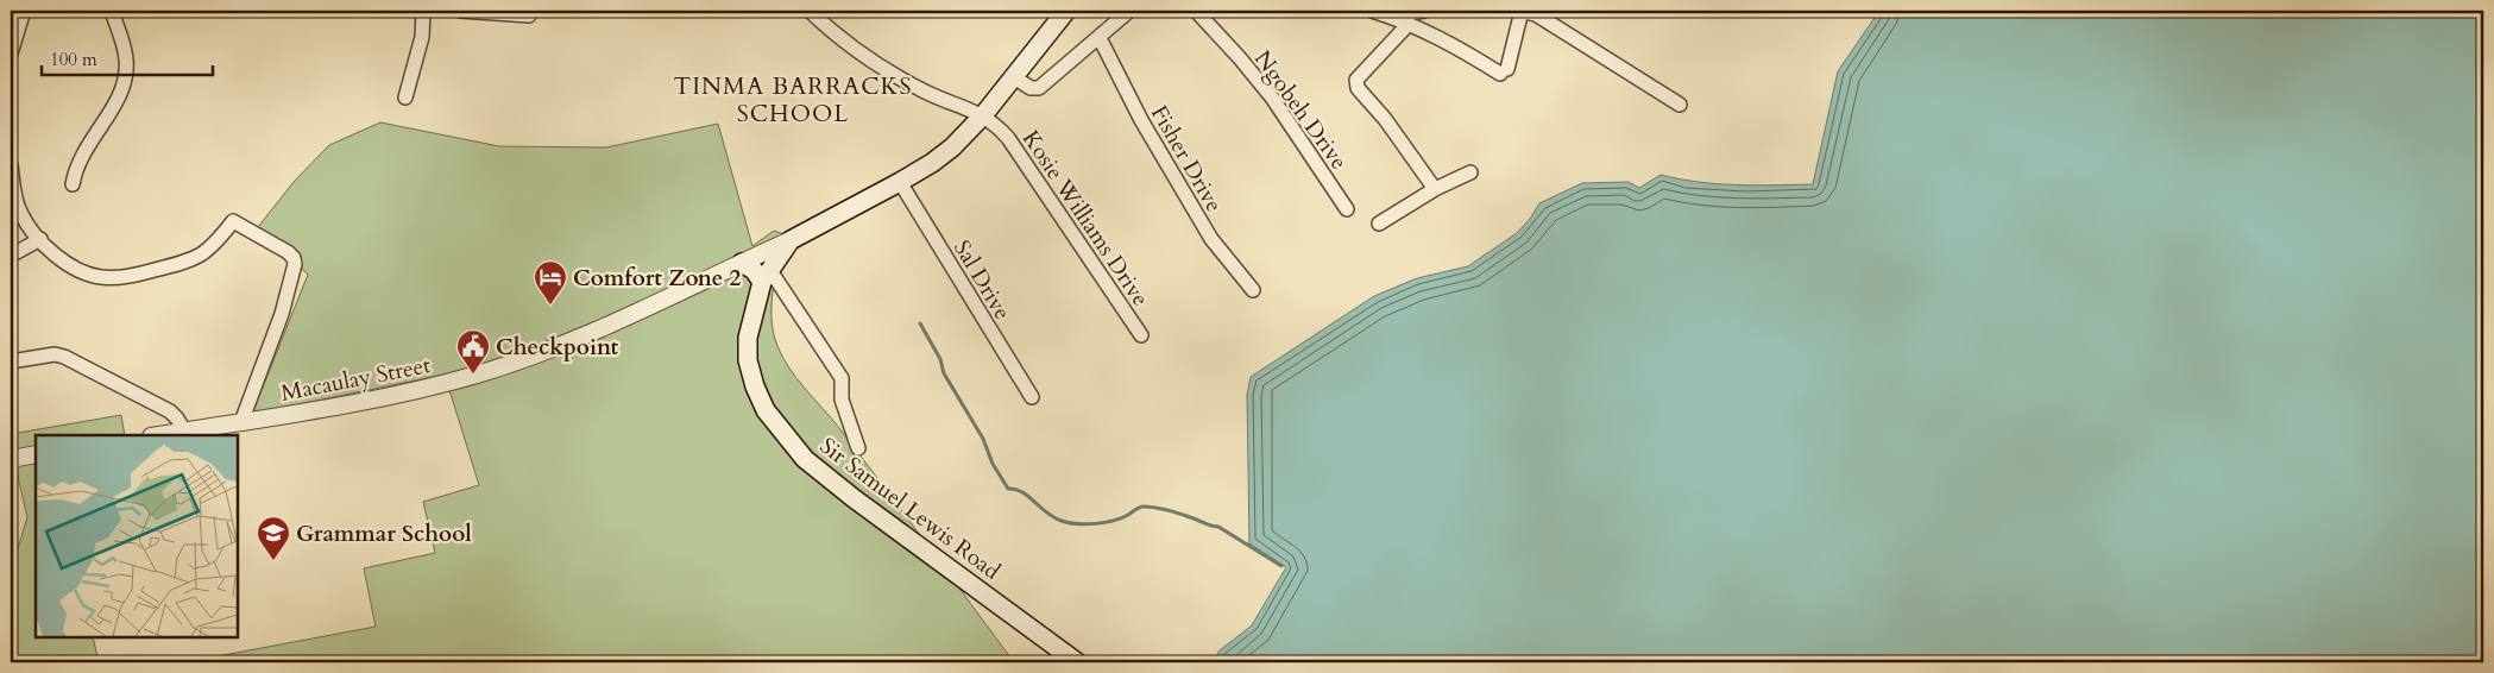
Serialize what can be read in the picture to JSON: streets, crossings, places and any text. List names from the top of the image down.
{
  "streets": {
    "main road": ["Sir Samuel Lewis Road"],
    "street": [
      "Ngobeh Drive",
      "Fisher Drive",
      "Kosie Williams Drive",
      "Sal Drive",
      "Macaulay Street"
    ]
  },
  "crossings": [
    ["Kosie Williams Drive", "Sir Samuel Lewis Road"],
    ["Sal Drive", "Sir Samuel Lewis Road"],
    ["Macaulay Street", "Sir Samuel Lewis Road"]
  ],
  "districts": ["TINMA BARRACKS SCHOOL"],
  "places": {
    "hotel": ["Comfort Zone 2"],
    "public building": ["Checkpoint"],
    "school or university": ["Grammar School"]
  },
  "scale_bar": "100 m"
}
